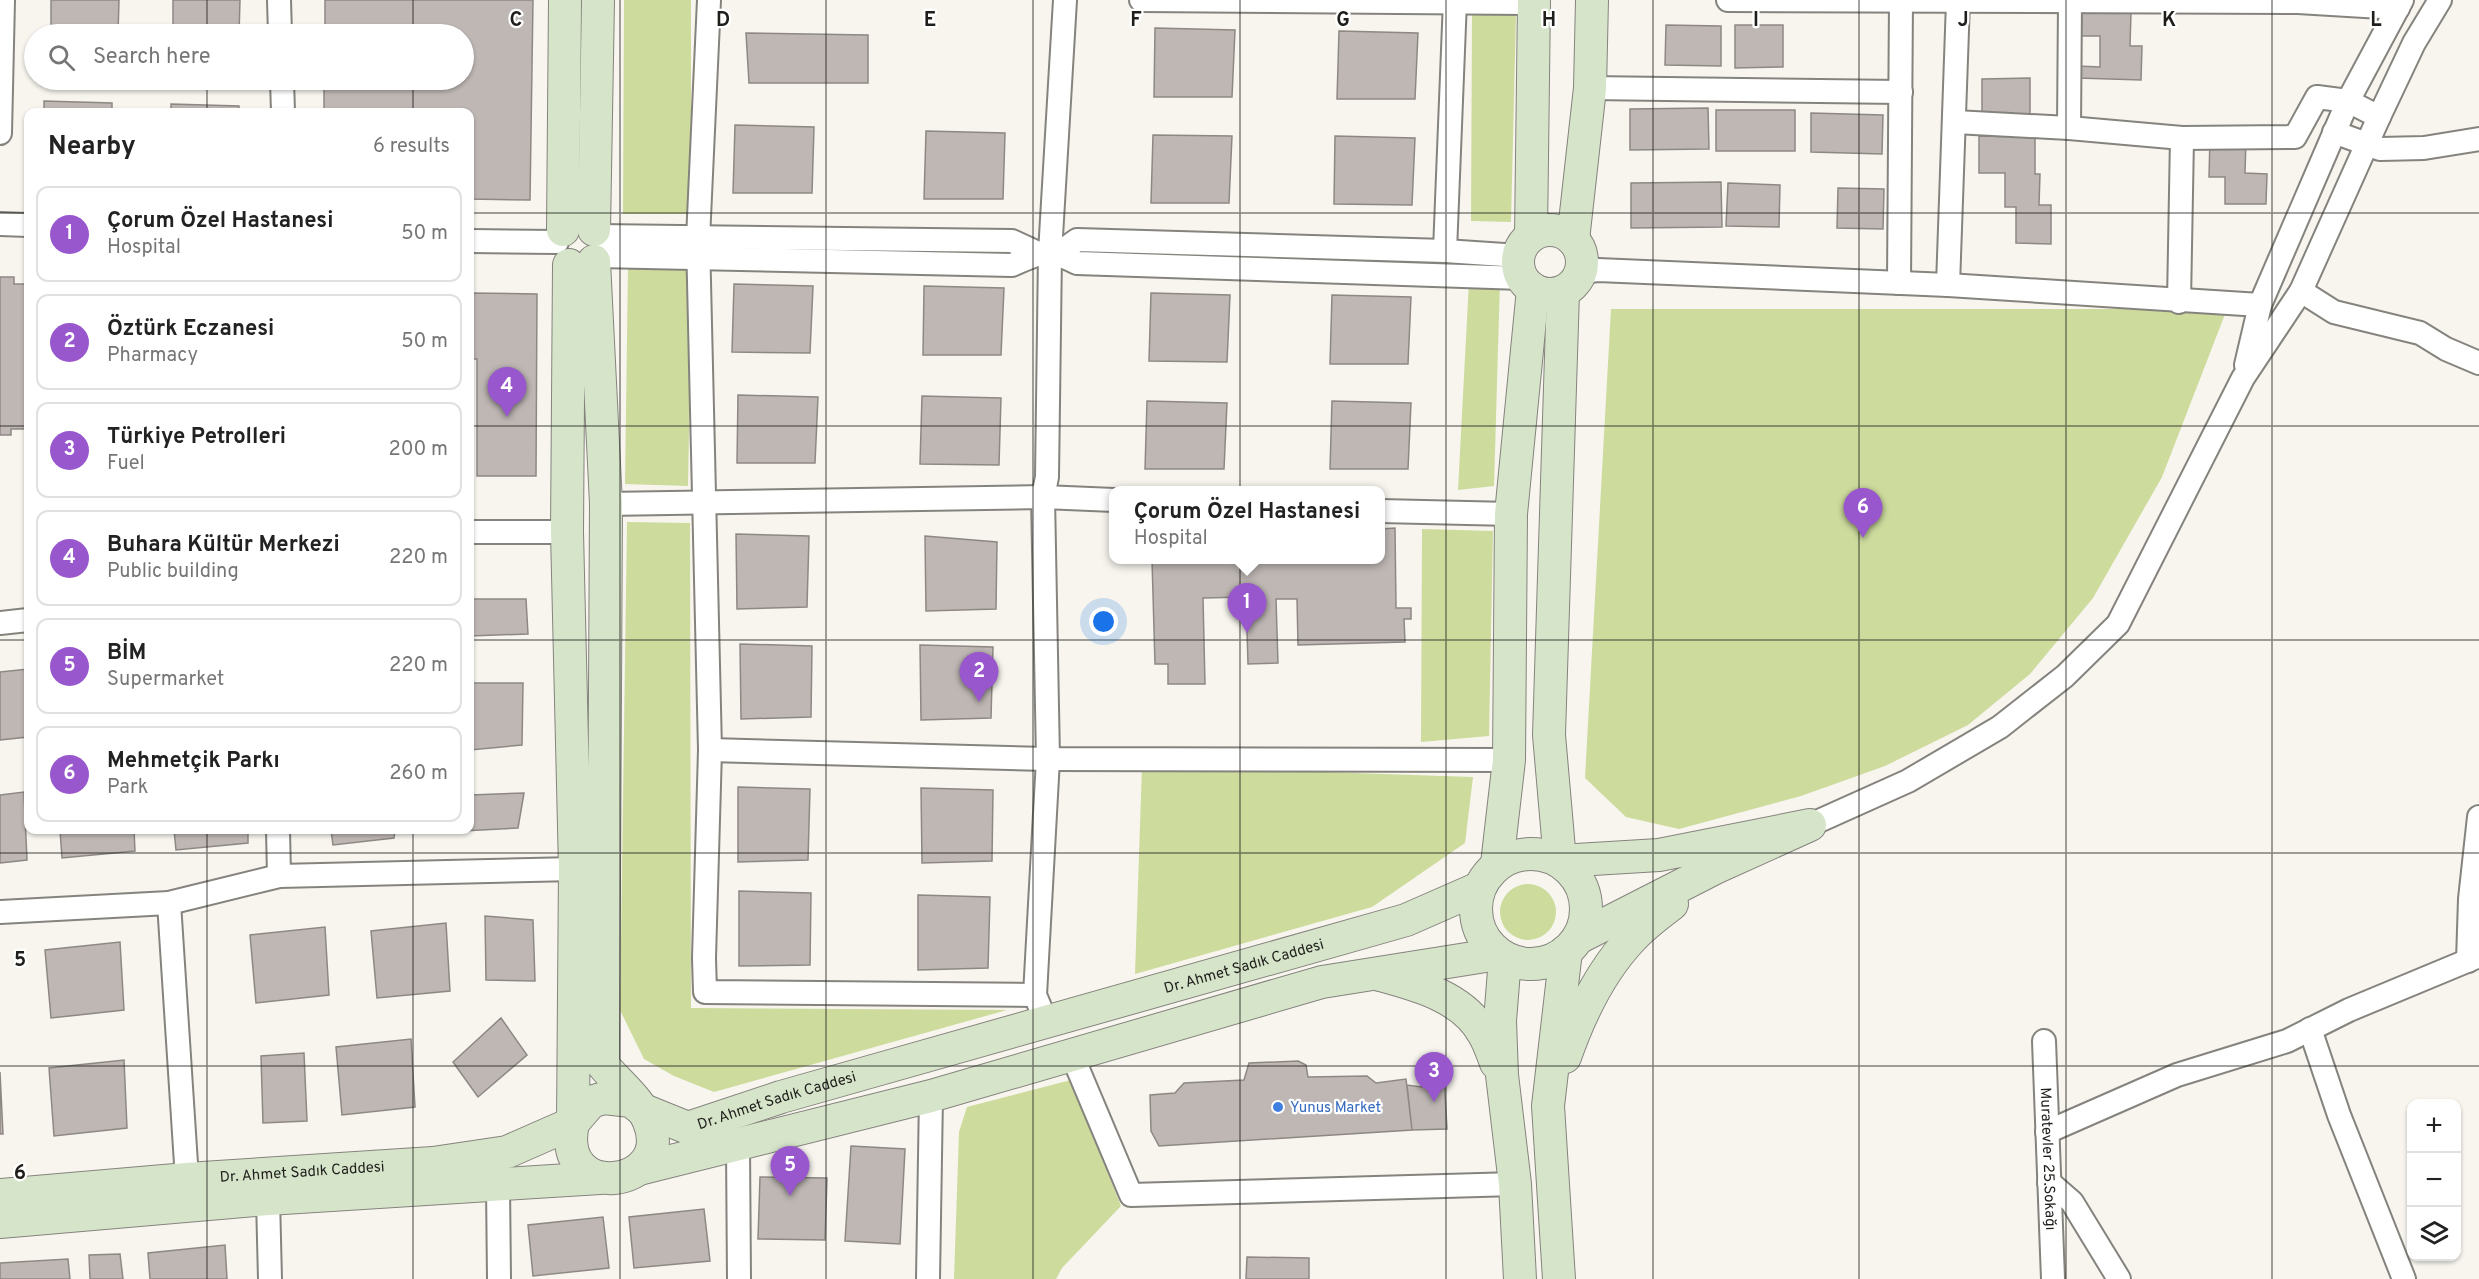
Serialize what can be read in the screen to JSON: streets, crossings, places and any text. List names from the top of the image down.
{
  "streets": {
    "street": ["Dr. Ahmet Sadık Caddesi", "Muratevler 25.Sokağı"]
  },
  "places": ["Yunus Market"],
  "page": {
    "search": "Search here",
    "heading": ["Nearby", "6 results"],
    "list": [
      {
        "mark": "1",
        "name": "Çorum Özel Hastanesi",
        "note": "Hospital",
        "value": "50 m"
      },
      {
        "mark": "2",
        "name": "Öztürk Eczanesi",
        "note": "Pharmacy",
        "value": "50 m"
      },
      {
        "mark": "3",
        "name": "Türkiye Petrolleri",
        "note": "Fuel",
        "value": "200 m"
      },
      {
        "mark": "4",
        "name": "Buhara Kültür Merkezi",
        "note": "Public building",
        "value": "220 m"
      },
      {
        "mark": "5",
        "name": "BİM",
        "note": "Supermarket",
        "value": "220 m"
      },
      {
        "mark": "6",
        "name": "Mehmetçik Parkı",
        "note": "Park",
        "value": "260 m"
      }
    ],
    "pins": [
      "4",
      "6",
      "1",
      "2",
      "3",
      "5"
    ],
    "popup": ["Çorum Özel Hastanesi", "Hospital"],
    "map_buttons": ["+", "−"]
  },
  "grid": {
    "columns": [
      "C",
      "D",
      "E",
      "F",
      "G",
      "H",
      "I",
      "J",
      "K",
      "L"
    ],
    "rows": ["5", "6"]
  }
}
